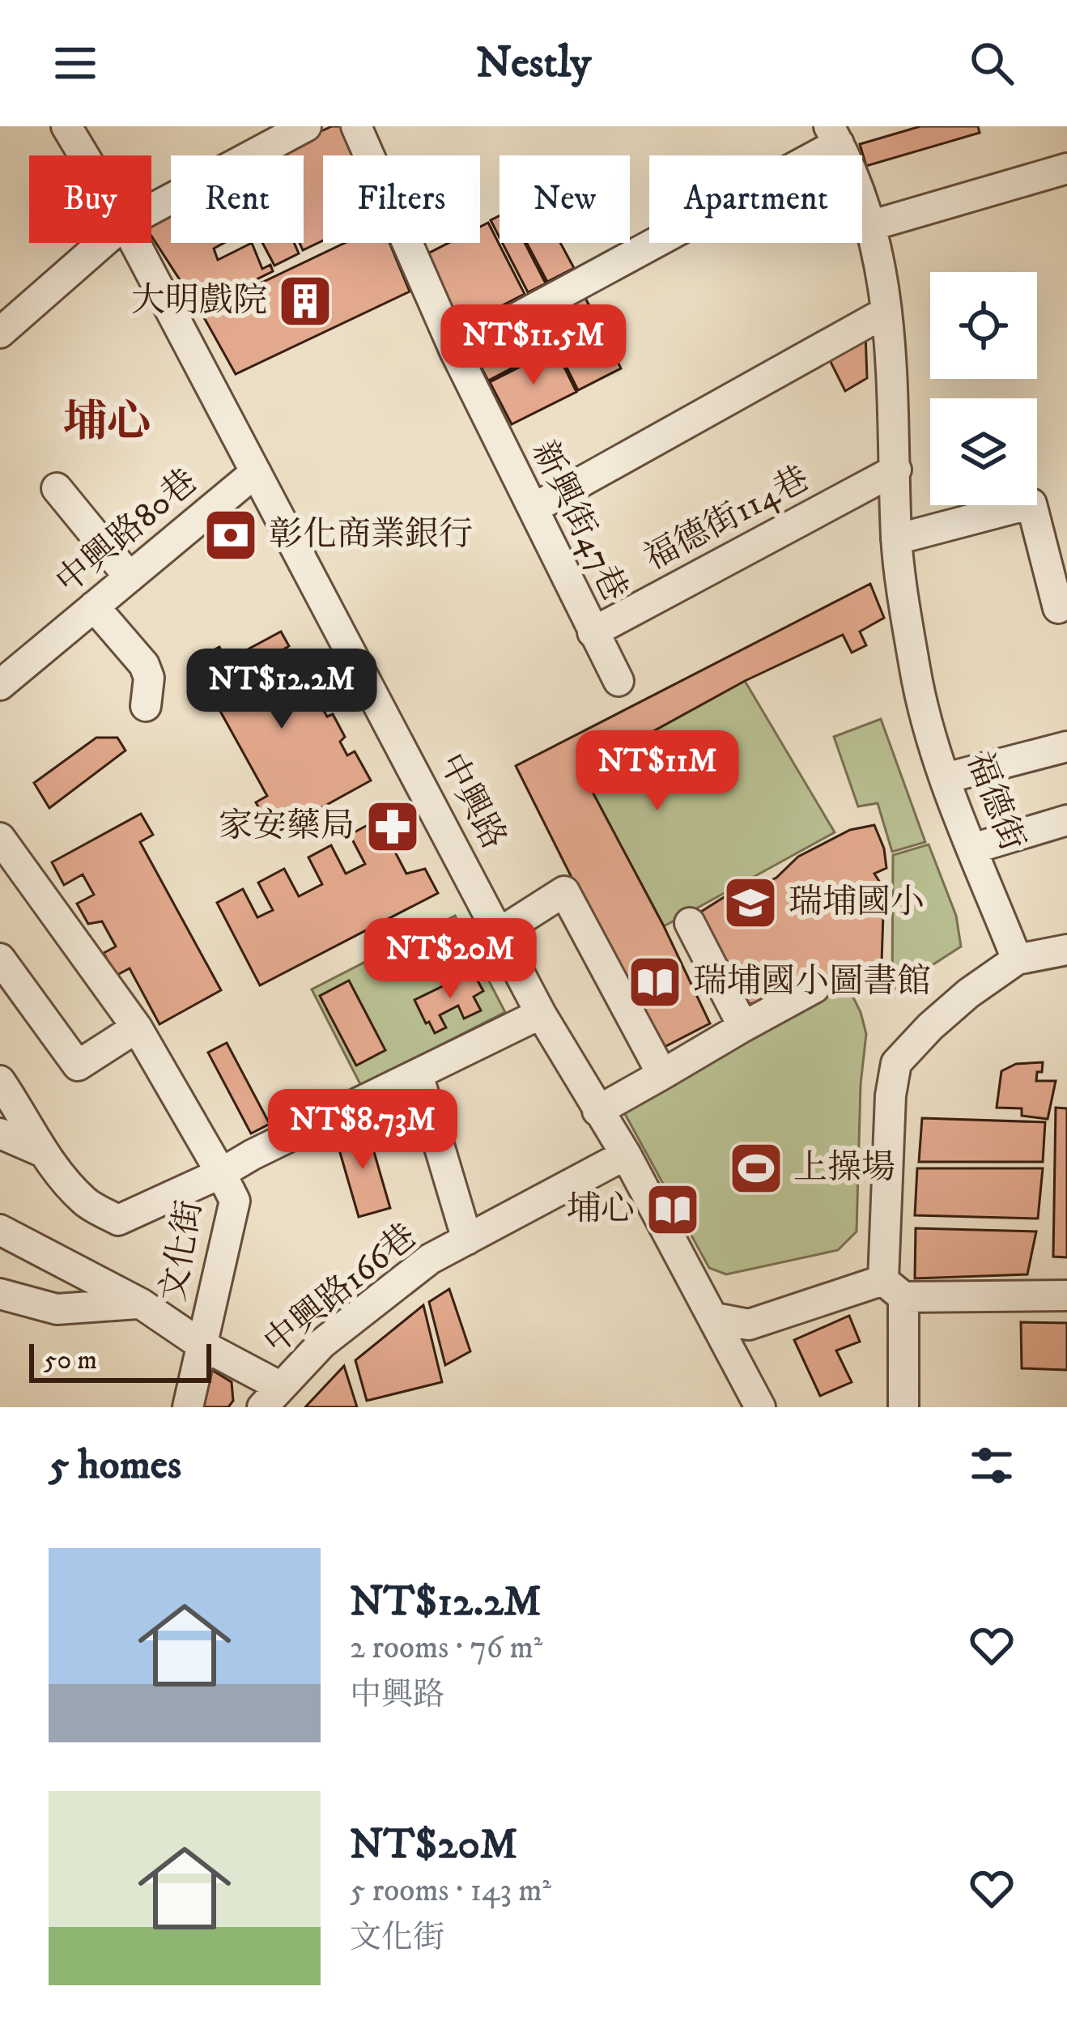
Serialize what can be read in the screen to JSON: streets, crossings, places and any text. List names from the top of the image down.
{
  "streets": {
    "street": [
      "福德街114巷",
      "新興街47巷",
      "中興路80巷",
      "中興路",
      "福德街",
      "文化街",
      "中興路166巷"
    ]
  },
  "crossings": [
    ["福德街114巷", "新興街47巷"],
    ["福德街114巷", "福德街"],
    ["中興路80巷", "中興路"],
    ["中興路", "文化街"],
    ["中興路", "中興路166巷"]
  ],
  "districts": ["埔心"],
  "places": {
    "building": ["大明戲院"],
    "bank": ["彰化商業銀行"],
    "pharmacy": ["家安藥局"],
    "school or university": ["瑞埔國小"],
    "library": ["瑞埔國小圖書館", "埔心"],
    "sports": ["上操場"]
  },
  "scale_bar": "50 m",
  "page": {
    "header": "Nestly",
    "chip": [
      "Buy",
      "Rent",
      "Filters",
      "New",
      "Apartment"
    ],
    "price": [
      "NT$11.5M",
      "NT$12.2M",
      "NT$11M",
      "NT$20M",
      "NT$8.73M"
    ],
    "scale": "50 m",
    "heading": "5 homes",
    "list": [
      {
        "name": "NT$12.2M",
        "note": "2 rooms · 76 m² · 中興路"
      },
      {
        "name": "NT$20M",
        "note": "5 rooms · 143 m² · 文化街"
      }
    ]
  }
}
